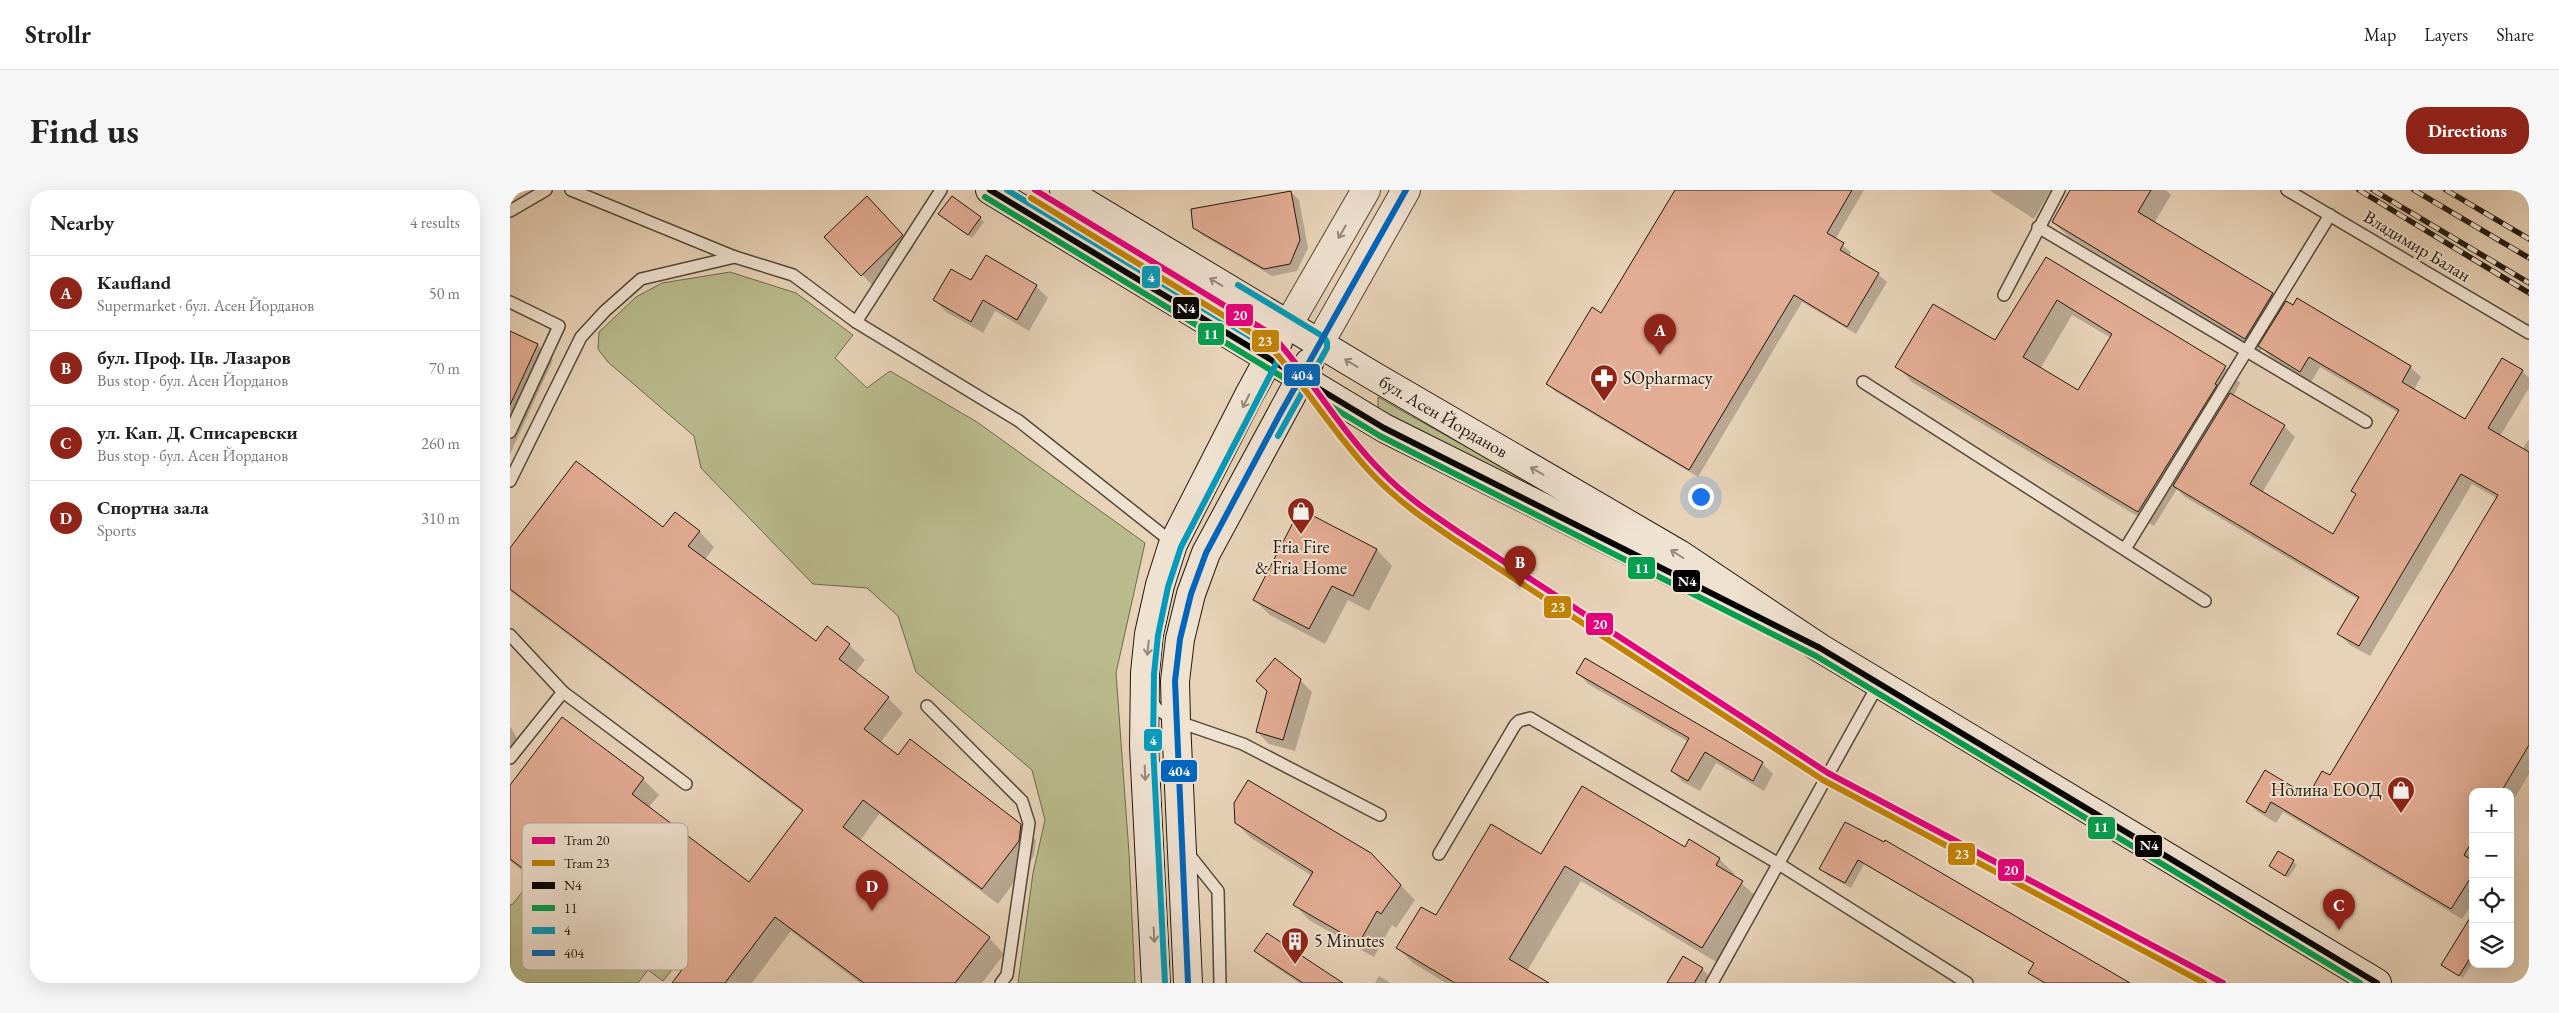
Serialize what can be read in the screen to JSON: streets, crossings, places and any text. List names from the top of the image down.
{
  "streets": {
    "main road": ["бул. Асен Йорданов"],
    "lane": ["Владимир Балан"]
  },
  "places": {
    "pharmacy": ["SOpharmacy"],
    "shop": ["Fria Fire & Fria Home", "Нолина ЕООД"],
    "building": ["5 Minutes"]
  },
  "lines": [
    "tram line 20",
    "transit line N4",
    "transit line 4",
    "transit line 404",
    "transit line 11",
    "tram line 23"
  ],
  "legend": [
    "Tram 20",
    "Tram 23",
    "N4",
    "11",
    "4",
    "404"
  ],
  "page": {
    "header": "Strollr",
    "nav": ["Map", "Layers", "Share"],
    "buttons": "Directions",
    "title": "Find us",
    "heading": ["Nearby", "4 results"],
    "list": [
      {
        "mark": "A",
        "name": "Kaufland",
        "note": "Supermarket · бул. Асен Йорданов",
        "value": "50 m"
      },
      {
        "mark": "B",
        "name": "бул. Проф. Цв. Лазаров",
        "note": "Bus stop · бул. Асен Йорданов",
        "value": "70 m"
      },
      {
        "mark": "C",
        "name": "ул. Кап. Д. Списаревски",
        "note": "Bus stop · бул. Асен Йорданов",
        "value": "260 m"
      },
      {
        "mark": "D",
        "name": "Спортна зала",
        "note": "Sports",
        "value": "310 m"
      }
    ],
    "pins": [
      "A",
      "B",
      "D",
      "C"
    ],
    "map_buttons": ["+", "−"]
  }
}
